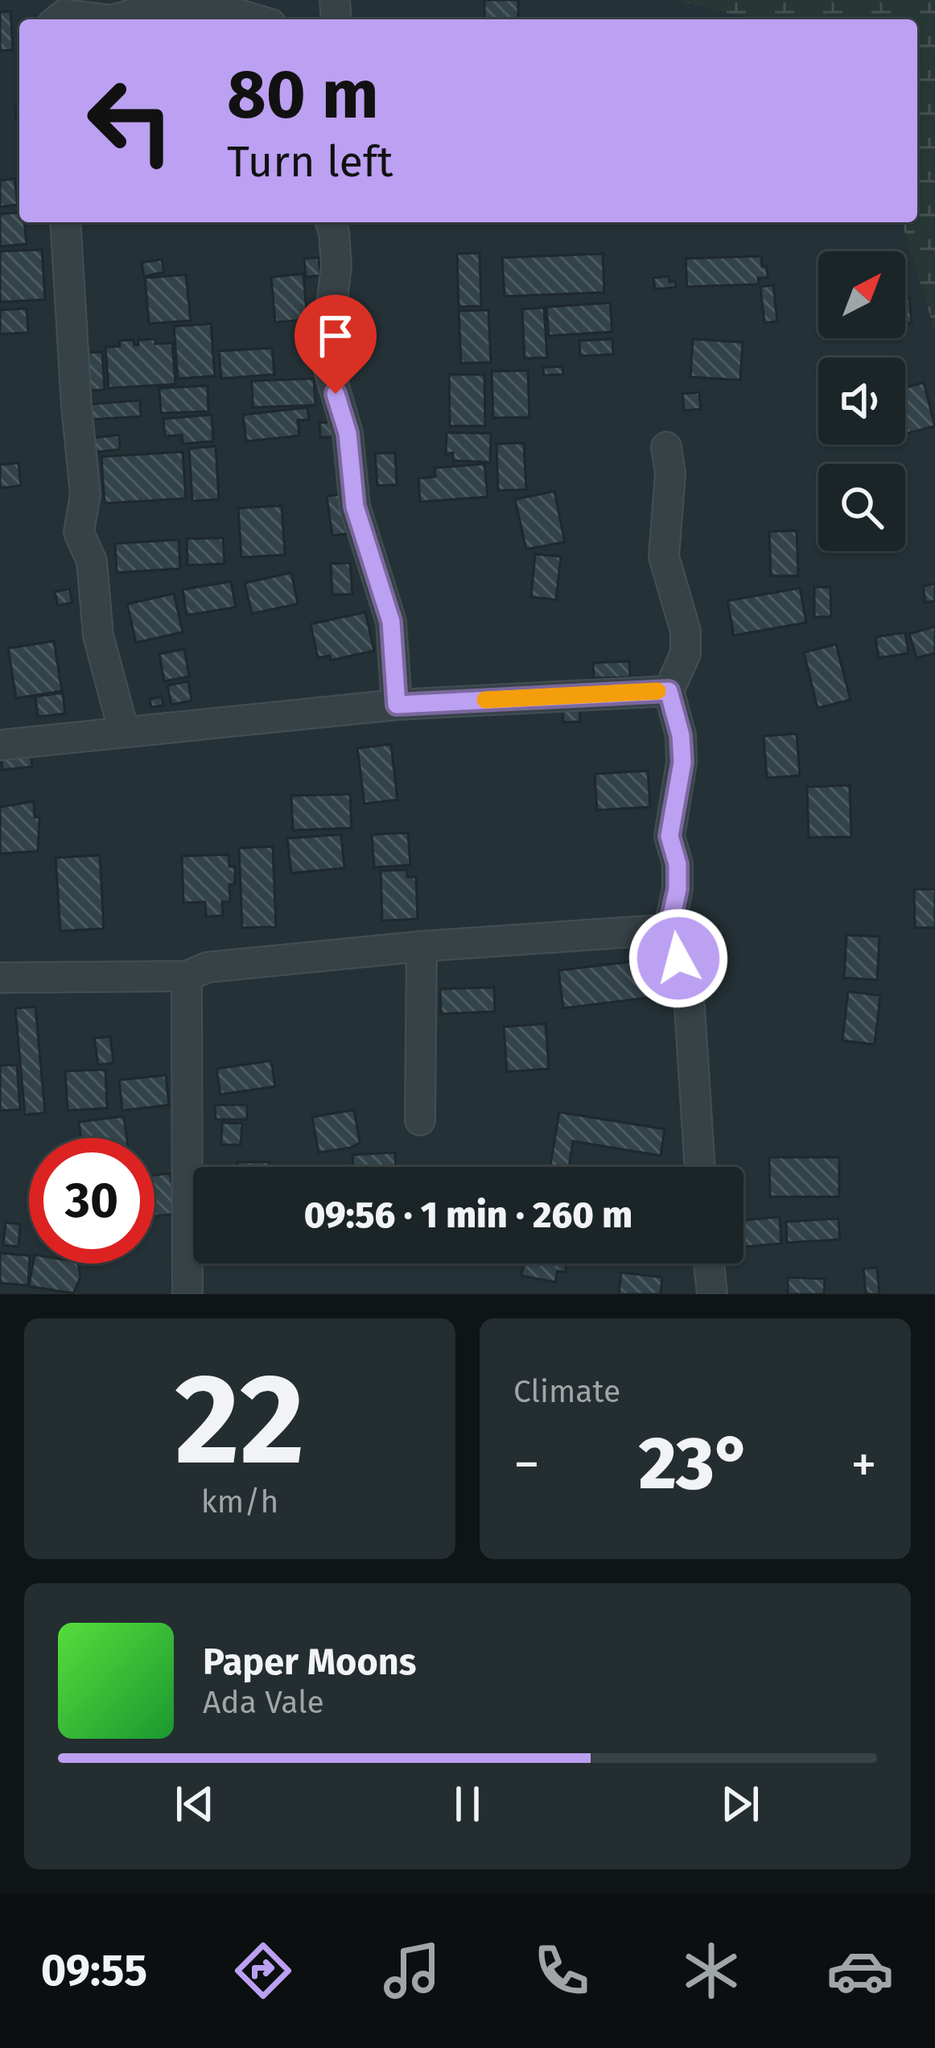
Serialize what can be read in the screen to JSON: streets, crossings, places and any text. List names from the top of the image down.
{
  "north": "top right",
  "page": {
    "turn": ["80 m", "Turn left"],
    "limit": "30",
    "trip": "09:56 · 1 min · 260 m",
    "tile": [
      ["22", "km/h"],
      "Climate"
    ],
    "heat": ["−", "23°", "+"],
    "song": ["Paper Moons", "Ada Vale"],
    "tabs": "09:55"
  }
}
